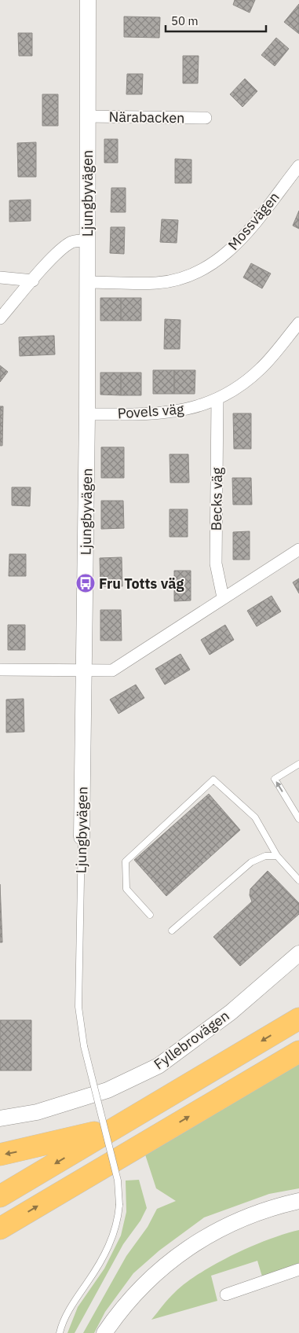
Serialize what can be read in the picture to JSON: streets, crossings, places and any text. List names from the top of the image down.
{
  "streets": {
    "street": [
      "Närabacken",
      "Ljungbyvägen",
      "Mossvägen",
      "Povels väg",
      "Becks väg",
      "Fyllebrovägen"
    ]
  },
  "crossings": [
    ["Närabacken", "Ljungbyvägen"],
    ["Ljungbyvägen", "Mossvägen"],
    ["Ljungbyvägen", "Povels väg"],
    ["Povels väg", "Becks väg"]
  ],
  "places": {
    "bus stop": ["Fru Totts väg"]
  },
  "scale_bar": "50 m"
}
